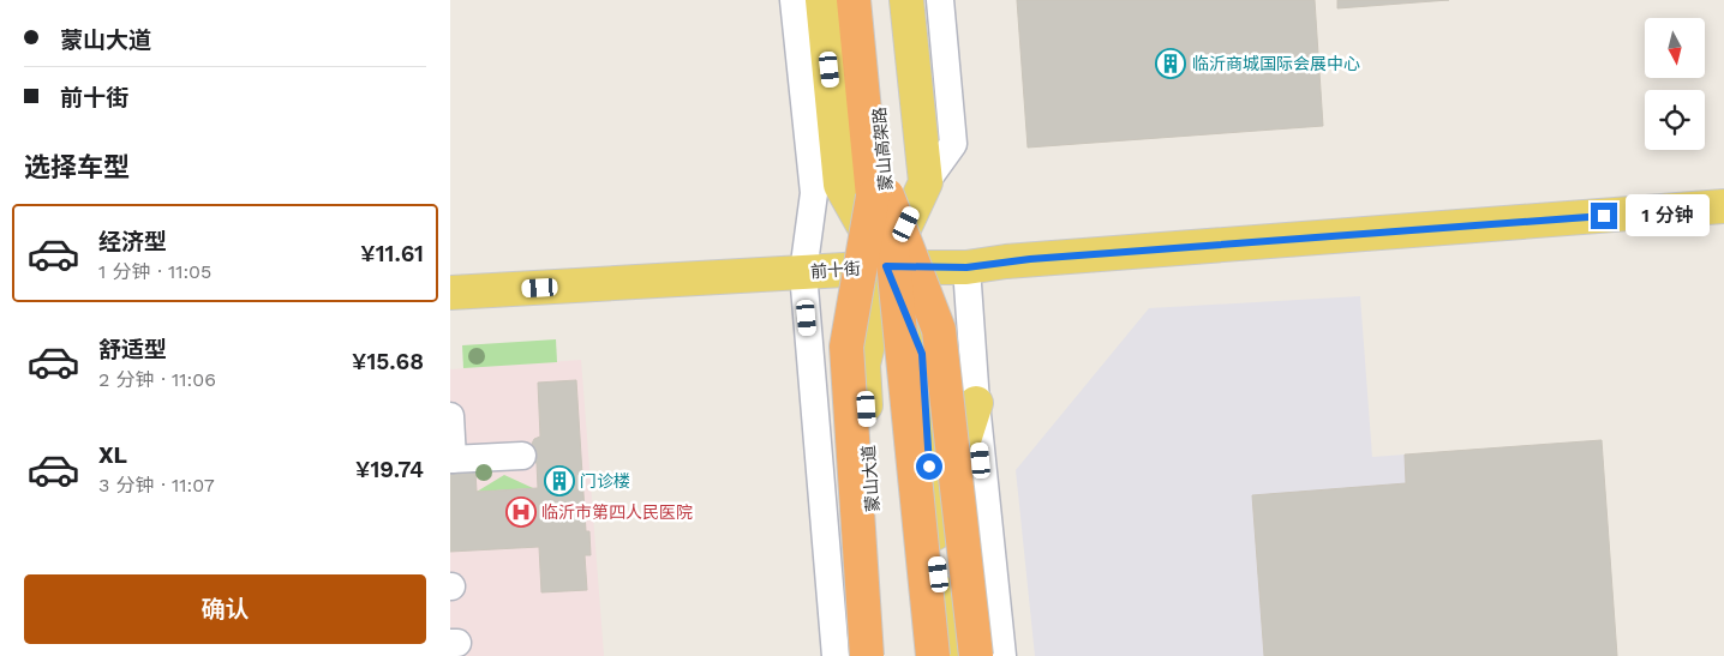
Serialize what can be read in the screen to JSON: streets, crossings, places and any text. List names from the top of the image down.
{
  "streets": {
    "highway": ["蒙山高架路"],
    "main road": ["前十街", "蒙山大道"]
  },
  "crossings": [
    ["前十街", "蒙山大道"]
  ],
  "places": {
    "building": ["临沂商城国际会展中心", "门诊楼"],
    "hospital": ["临沂市第四人民医院"]
  },
  "north": "bottom",
  "page": {
    "banner": ["蒙山大道", "前十街"],
    "heading": "选择车型",
    "bubble": "1 分钟",
    "list": [
      {
        "name": "经济型",
        "note": "1 分钟 · 11:05",
        "value": "¥11.61"
      },
      {
        "name": "舒适型",
        "note": "2 分钟 · 11:06",
        "value": "¥15.68"
      },
      {
        "name": "XL",
        "note": "3 分钟 · 11:07",
        "value": "¥19.74"
      }
    ],
    "buttons": "确认"
  }
}
